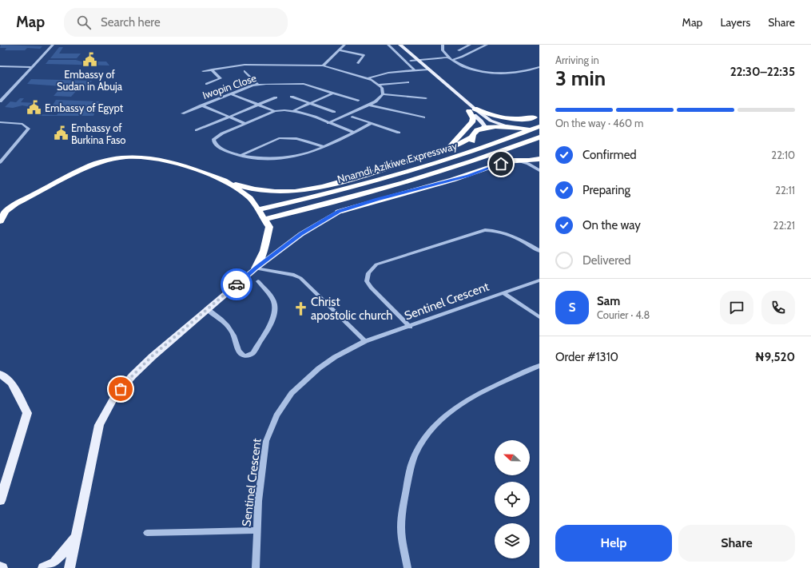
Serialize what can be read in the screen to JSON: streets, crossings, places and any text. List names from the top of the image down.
{
  "streets": {
    "highway": ["Nnamdi Azikiwe Expressway"],
    "street": ["Iwopin Close", "Sentinel Crescent"]
  },
  "places": {
    "public building": ["Embassy of Sudan in Abuja", "Embassy of Egypt", "Embassy of Burkina Faso"],
    "church": ["Christ apostolic church"]
  },
  "north": "left",
  "page": {
    "header": "Map",
    "search": "Search here",
    "nav": ["Map", "Layers", "Share"],
    "heading": ["3 min", "Arriving in", "22:30–22:35"],
    "panel": [
      "Sam",
      "Courier · 4.8",
      "Order #1310",
      "₦9,520"
    ],
    "bar": "On the way · 460 m",
    "list": [
      ["Confirmed", "22:10"],
      ["Preparing", "22:11"],
      ["On the way", "22:21"],
      "Delivered"
    ],
    "round": "S",
    "buttons": ["Help", "Share"]
  }
}
